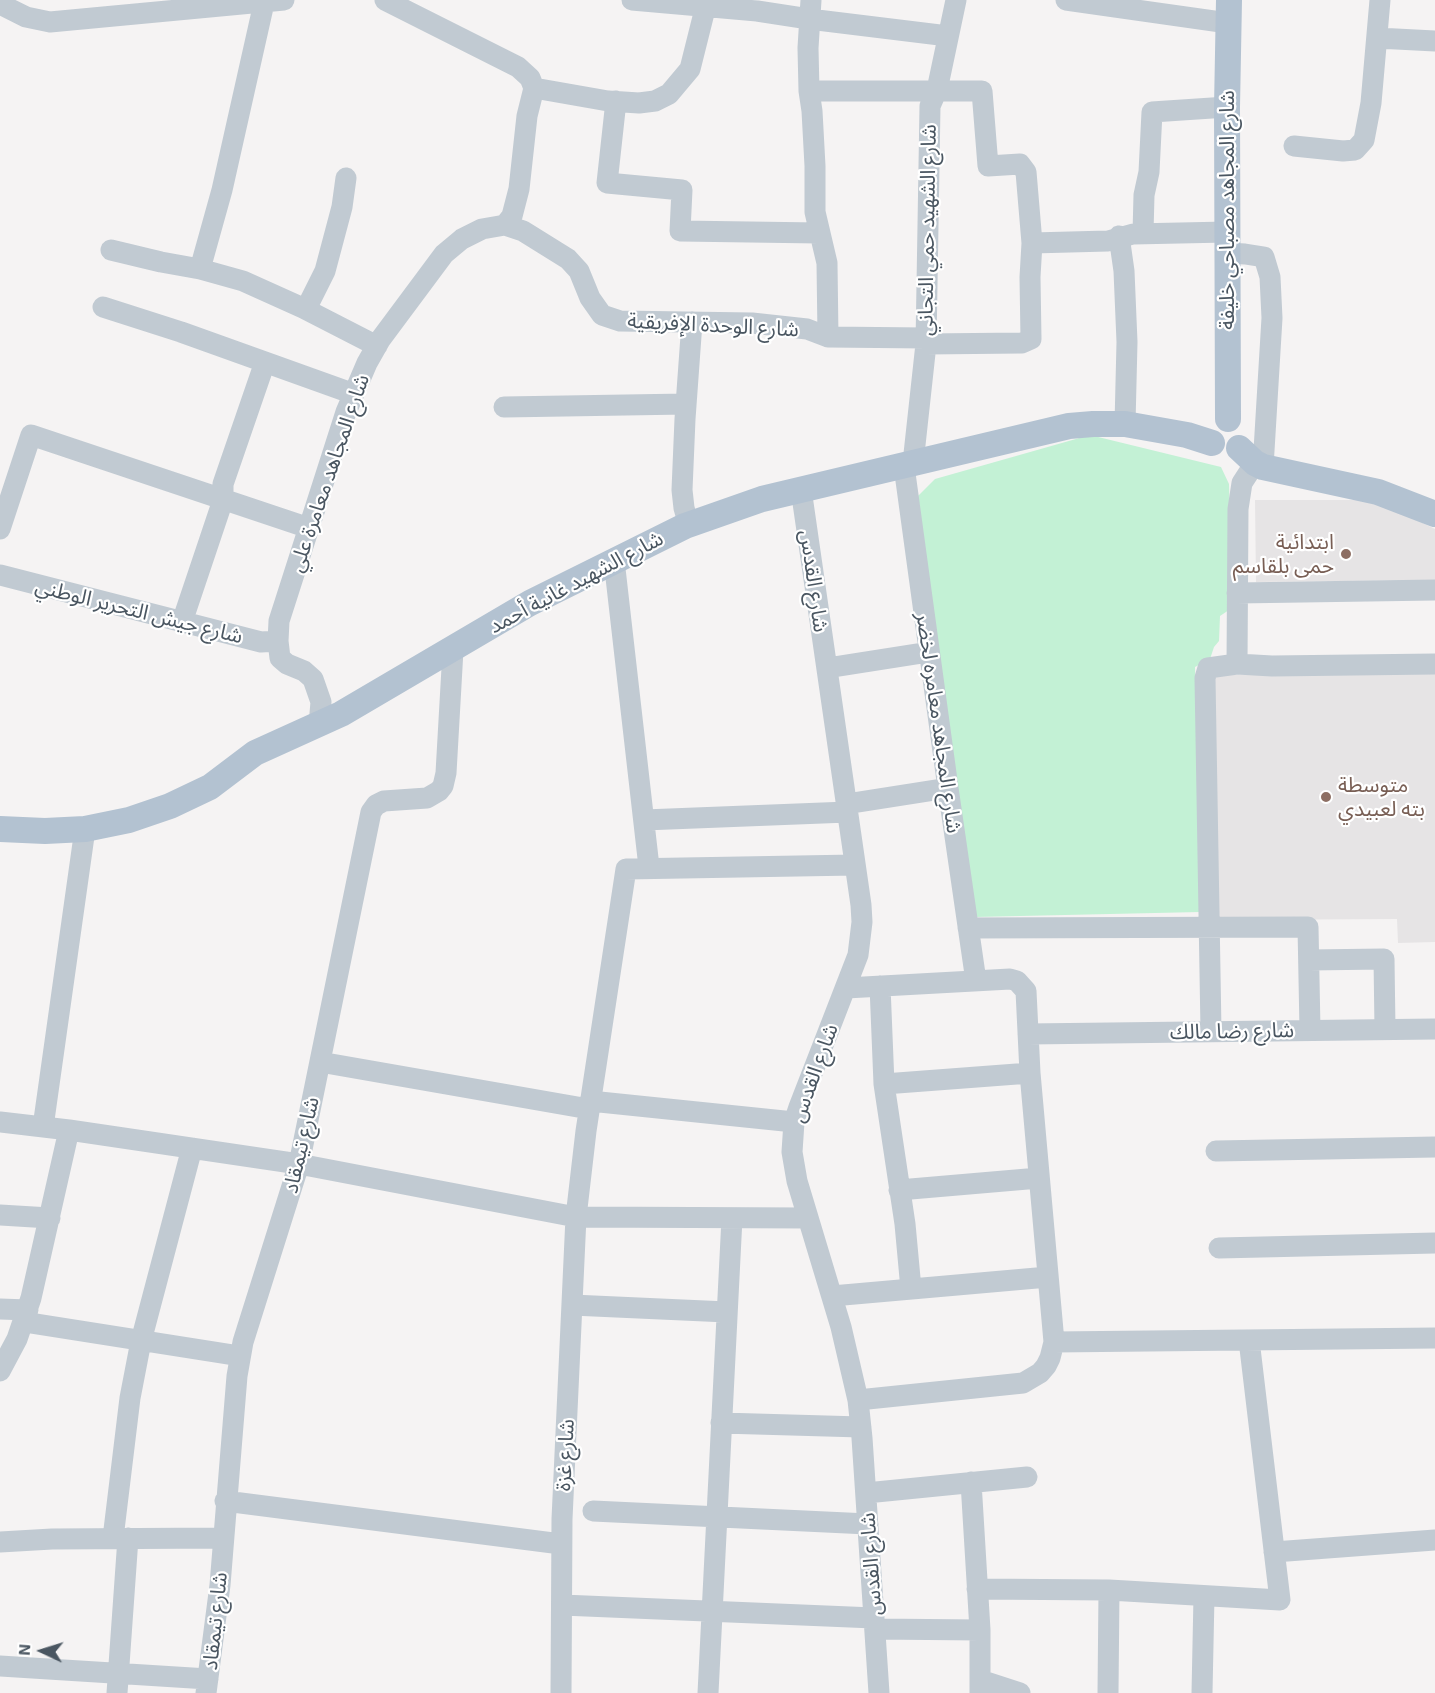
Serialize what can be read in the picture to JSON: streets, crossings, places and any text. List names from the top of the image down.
{
  "streets": {
    "main road": ["شارع المجاهد مصباحي خليفة", "شارع الشهيد غانية أحمد"],
    "street": [
      "شارع الشهيد حمي التجاني",
      "شارع الوحدة الإفريقية",
      "شارع المجاهد معامرة علي",
      "شارع القدس",
      "شارع جيش التحرير الوطني",
      "شارع المجاهد معامره لخضر",
      "شارع رضا مالك",
      "شارع تيمقاد",
      "شارع غزة"
    ]
  },
  "crossings": [
    ["شارع المجاهد مصباحي خليفة", "شارع الشهيد غانية أحمد"],
    ["شارع الشهيد حمي التجاني", "شارع الوحدة الإفريقية"],
    ["شارع الشهيد حمي التجاني", "شارع الشهيد غانية أحمد"],
    ["شارع الشهيد حمي التجاني", "شارع المجاهد معامره لخضر"],
    ["شارع الوحدة الإفريقية", "شارع المجاهد معامرة علي"],
    ["شارع المجاهد معامرة علي", "شارع جيش التحرير الوطني"],
    ["شارع القدس", "شارع الشهيد غانية أحمد"],
    ["شارع الشهيد غانية أحمد", "شارع المجاهد معامره لخضر"],
    ["شارع الشهيد غانية أحمد", "شارع تيمقاد"]
  ],
  "places": ["ابتدائية حمى بلقاسم", "متوسطة بته لعبيدي"],
  "north": "left"
}
